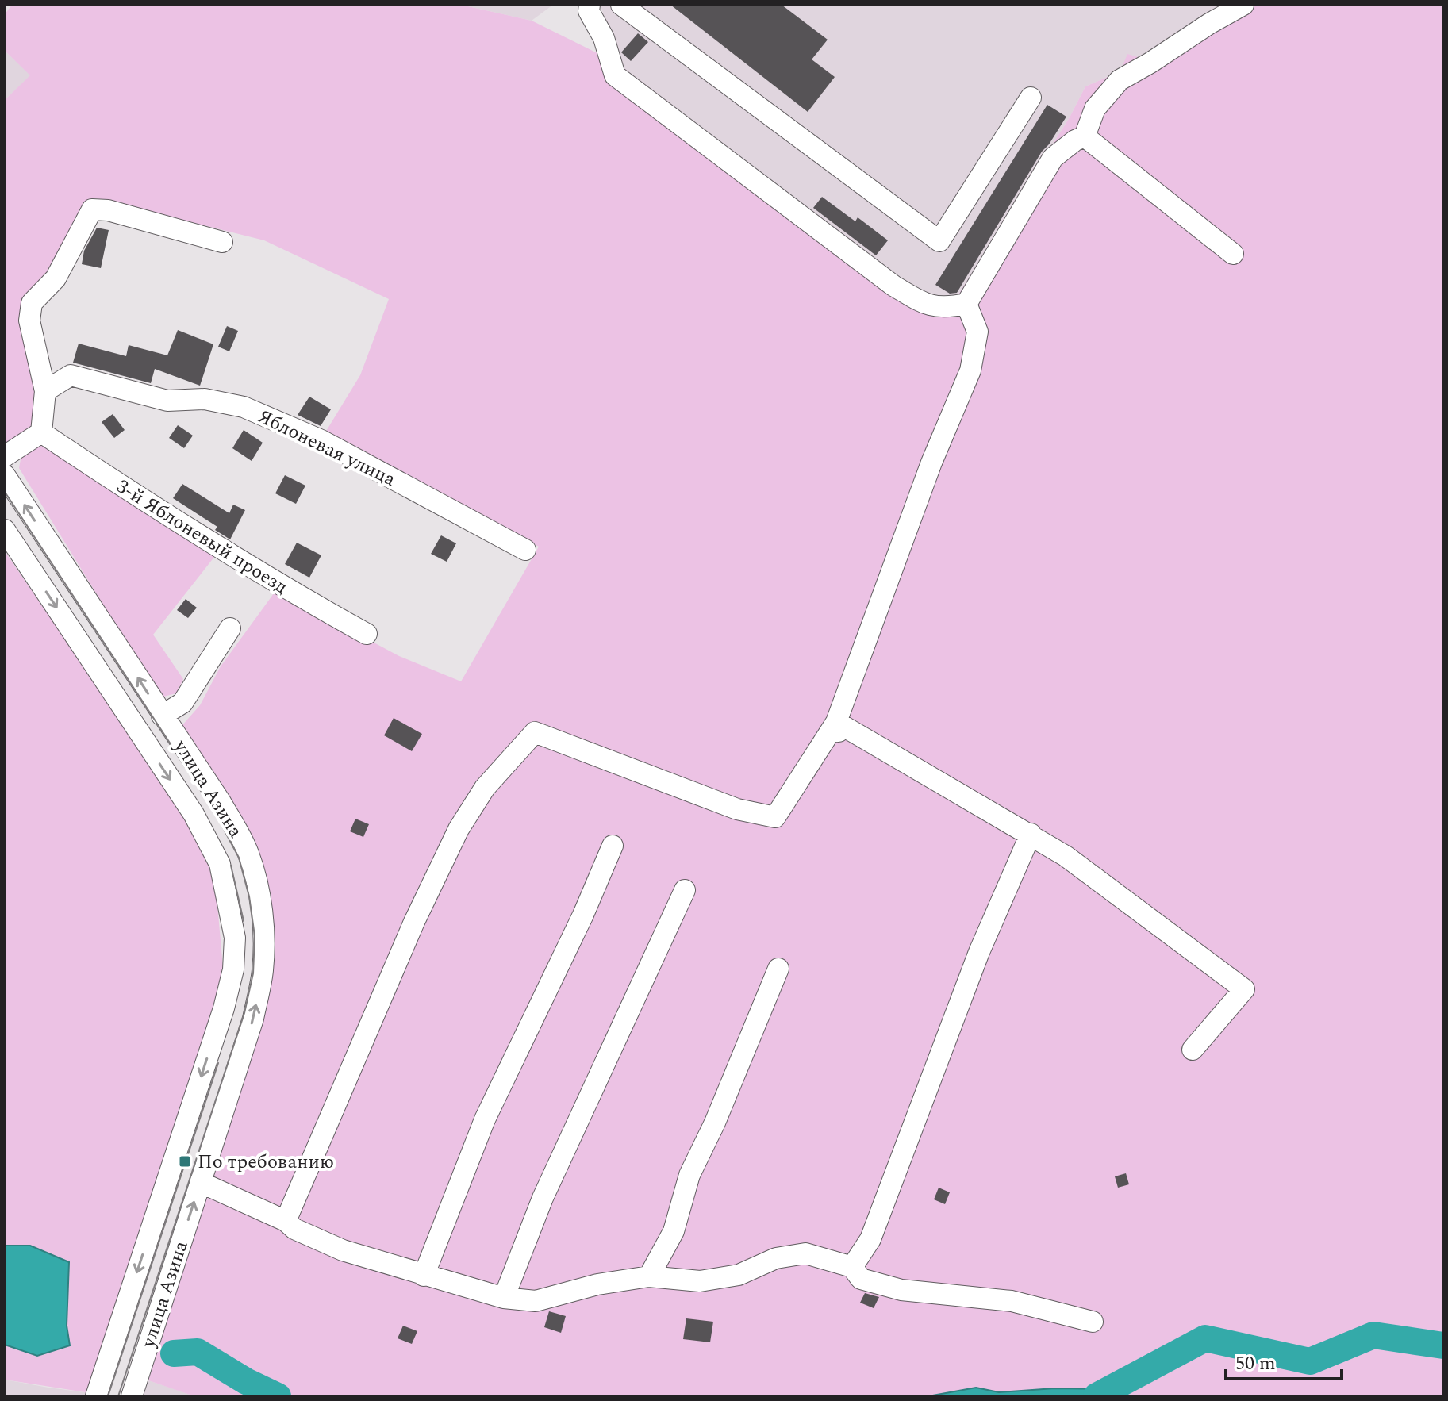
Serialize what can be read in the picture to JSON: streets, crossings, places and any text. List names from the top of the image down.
{
  "streets": {
    "street": ["Яблоневая улица", "3-й Яблоневый проезд", "улица Азина"]
  },
  "places": {
    "transit": ["По требованию"]
  },
  "scale_bar": "50 m"
}
